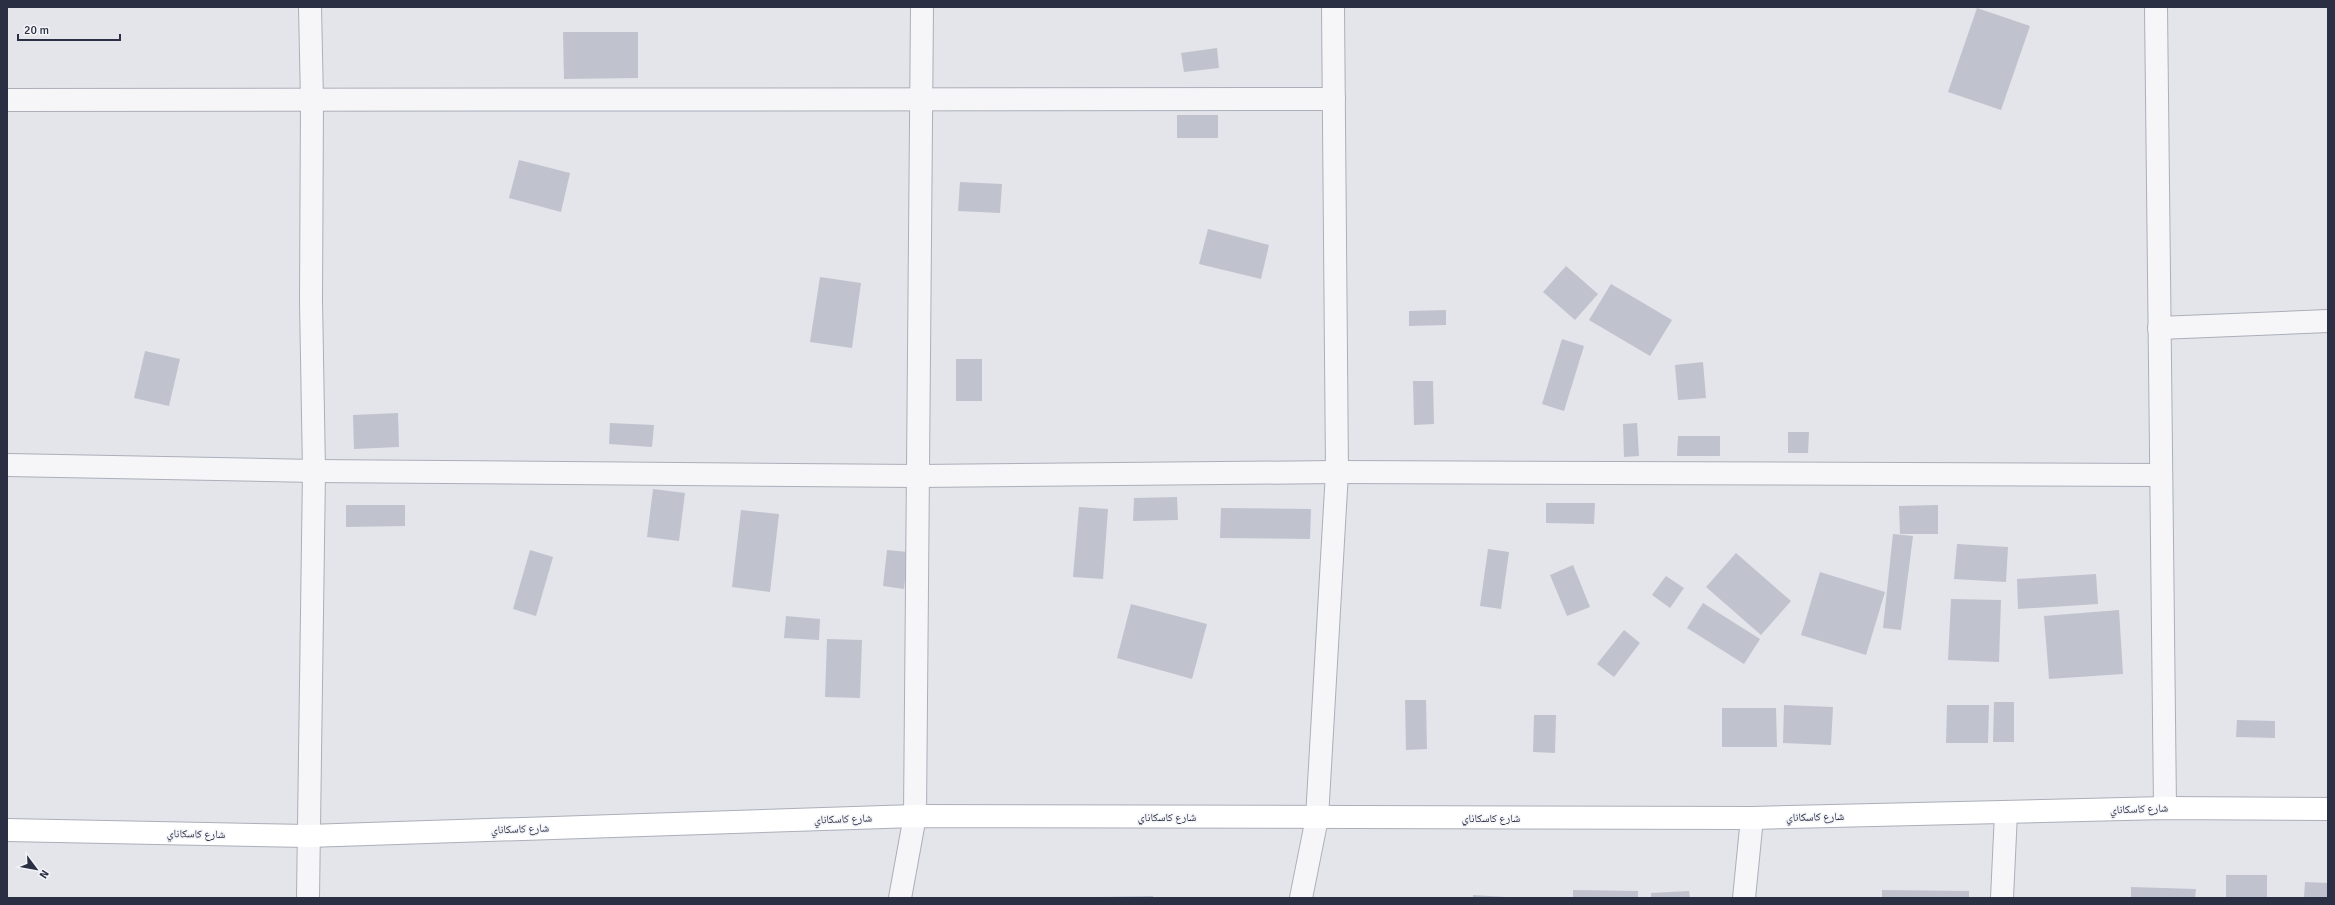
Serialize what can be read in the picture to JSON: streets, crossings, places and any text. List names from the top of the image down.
{
  "streets": {
    "street": ["شارع كاسكاناي"]
  },
  "scale_bar": "20 m",
  "north": "bottom right"
}
